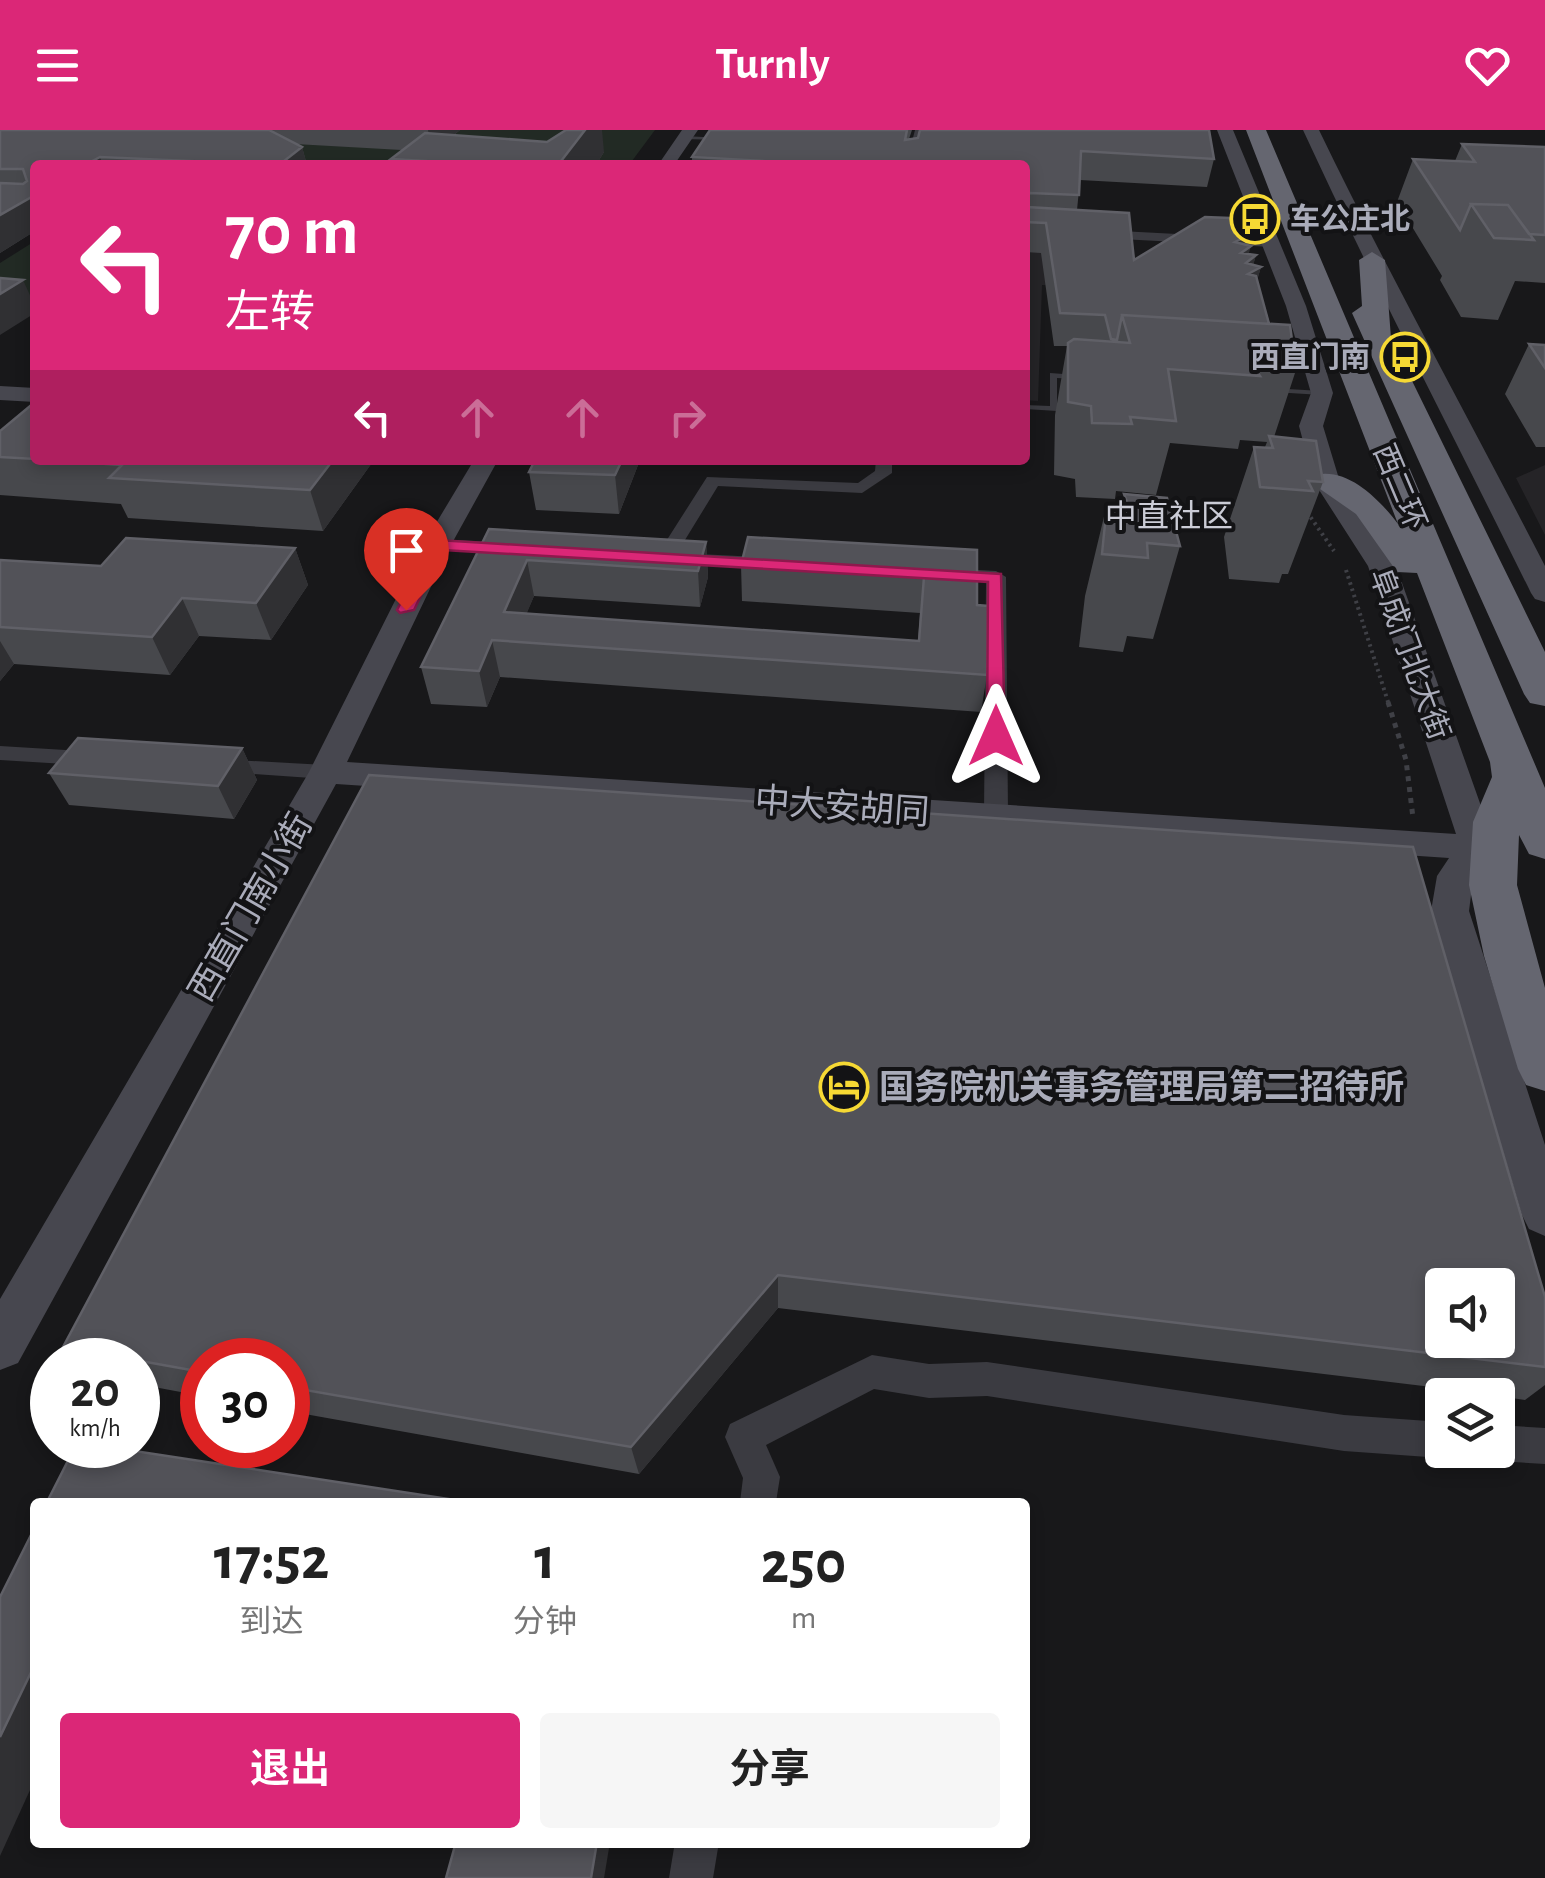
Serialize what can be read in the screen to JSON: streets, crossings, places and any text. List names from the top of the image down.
{
  "streets": {
    "highway": ["西二环"],
    "street": ["阜成门北大街", "中大安胡同", "西直门南小街"]
  },
  "crossings": [
    ["阜成门北大街", "中大安胡同"],
    ["中大安胡同", "西直门南小街"]
  ],
  "districts": ["中直社区"],
  "places": {
    "bus stop": ["车公庄北", "西直门南"],
    "hotel": ["国务院机关事务管理局第二招待所"]
  },
  "page": {
    "header": "Turnly",
    "turn": ["70 m", "左转"],
    "speed": "20 km/h",
    "limit": "30",
    "eta": [
      "17:52",
      "到达",
      "1",
      "分钟",
      "250",
      "m"
    ],
    "buttons": ["退出", "分享"]
  }
}
